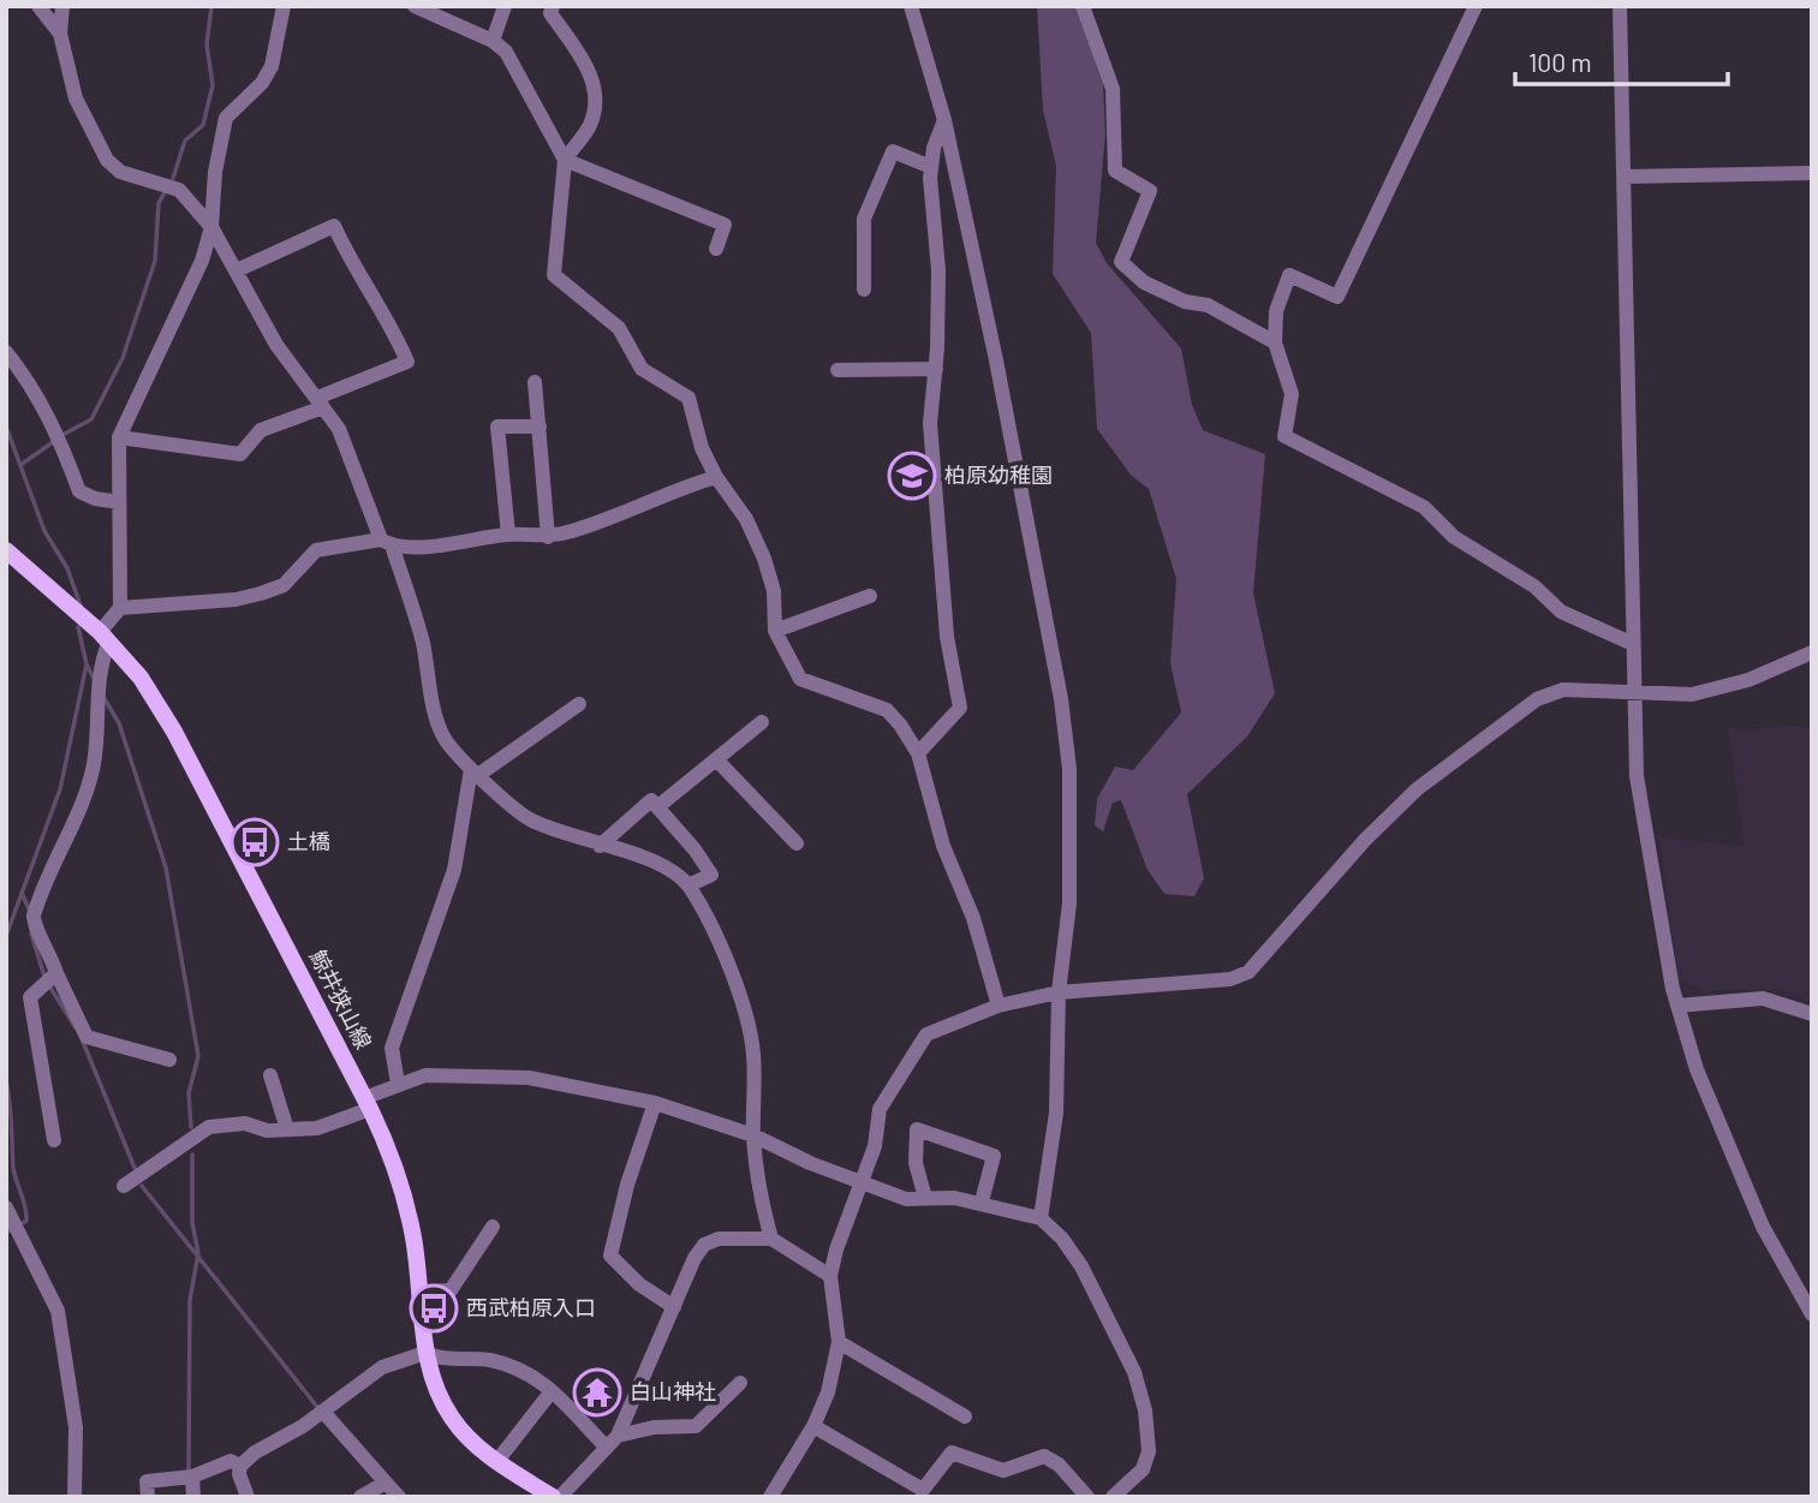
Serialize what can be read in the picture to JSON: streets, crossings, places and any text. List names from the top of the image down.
{
  "streets": {
    "main road": ["鯨井狭山線"]
  },
  "places": {
    "school or university": ["柏原幼稚園"],
    "bus stop": ["土橋", "西武柏原入口"],
    "temple": ["白山神社"]
  },
  "scale_bar": "100 m"
}
